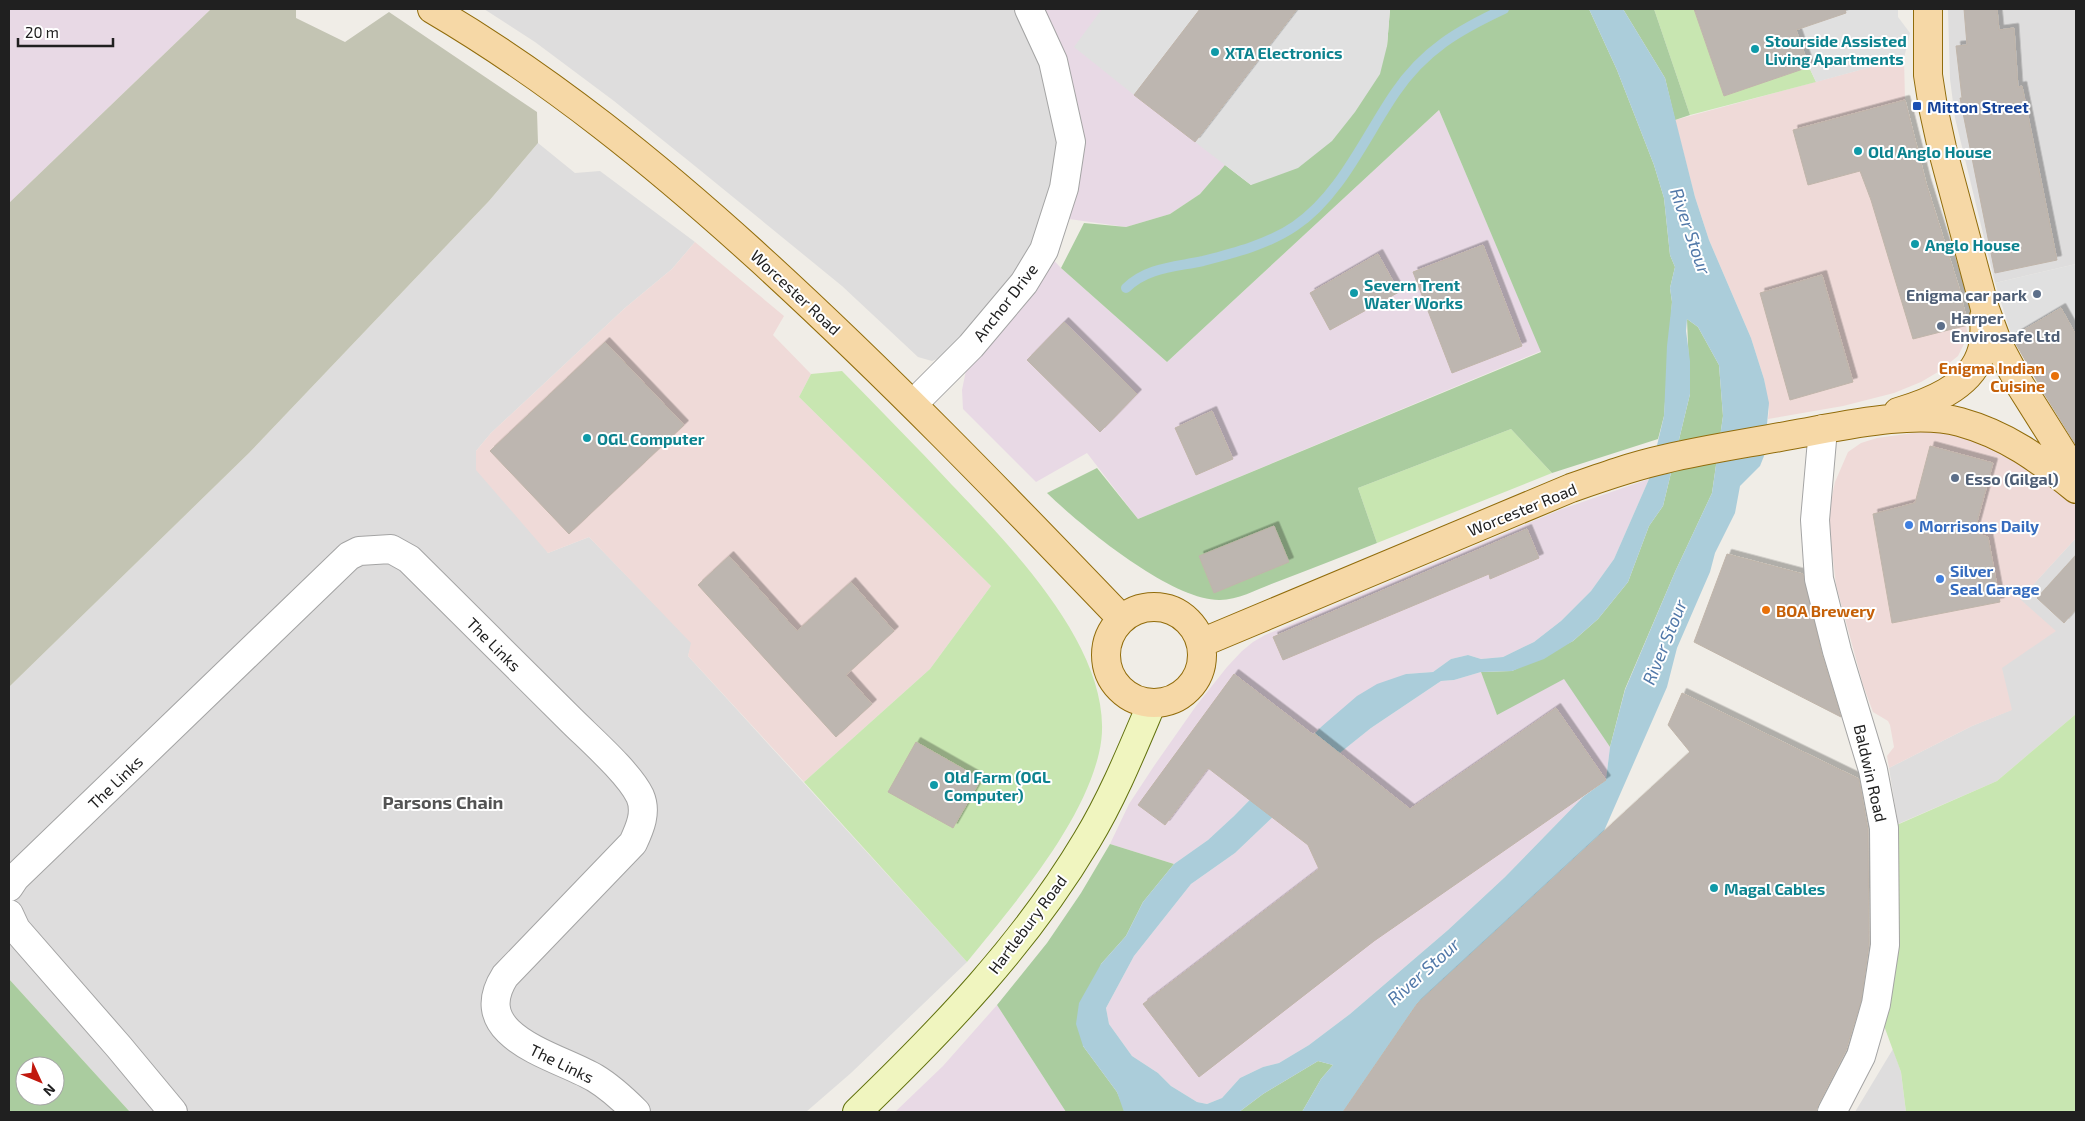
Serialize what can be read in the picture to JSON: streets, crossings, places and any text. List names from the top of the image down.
{
  "streets": {
    "main road": ["Worcester Road", "Hartlebury Road"],
    "street": ["Anchor Drive", "The Links", "Baldwin Road"]
  },
  "crossings": [
    ["Worcester Road", "Anchor Drive"],
    ["Worcester Road", "Baldwin Road"],
    ["Worcester Road", "Hartlebury Road"]
  ],
  "districts": ["Parsons Chain"],
  "water": ["River Stour"],
  "places": {
    "other": [
      "Stourside Assisted Living Apartments",
      "XTA Electronics",
      "Old Anglo House",
      "Anglo House",
      "Severn Trent Water Works",
      "Enigma car park",
      "Harper Envirosafe Ltd",
      "Enigma Indian Cuisine",
      "OGL Computer",
      "Esso (Gilgal)",
      "Morrisons Daily",
      "Silver Seal Garage",
      "BOA Brewery",
      "Old Farm (OGL Computer)",
      "Magal Cables"
    ],
    "transit": ["Mitton Street"]
  },
  "scale_bar": "20 m",
  "north": "bottom right"
}
